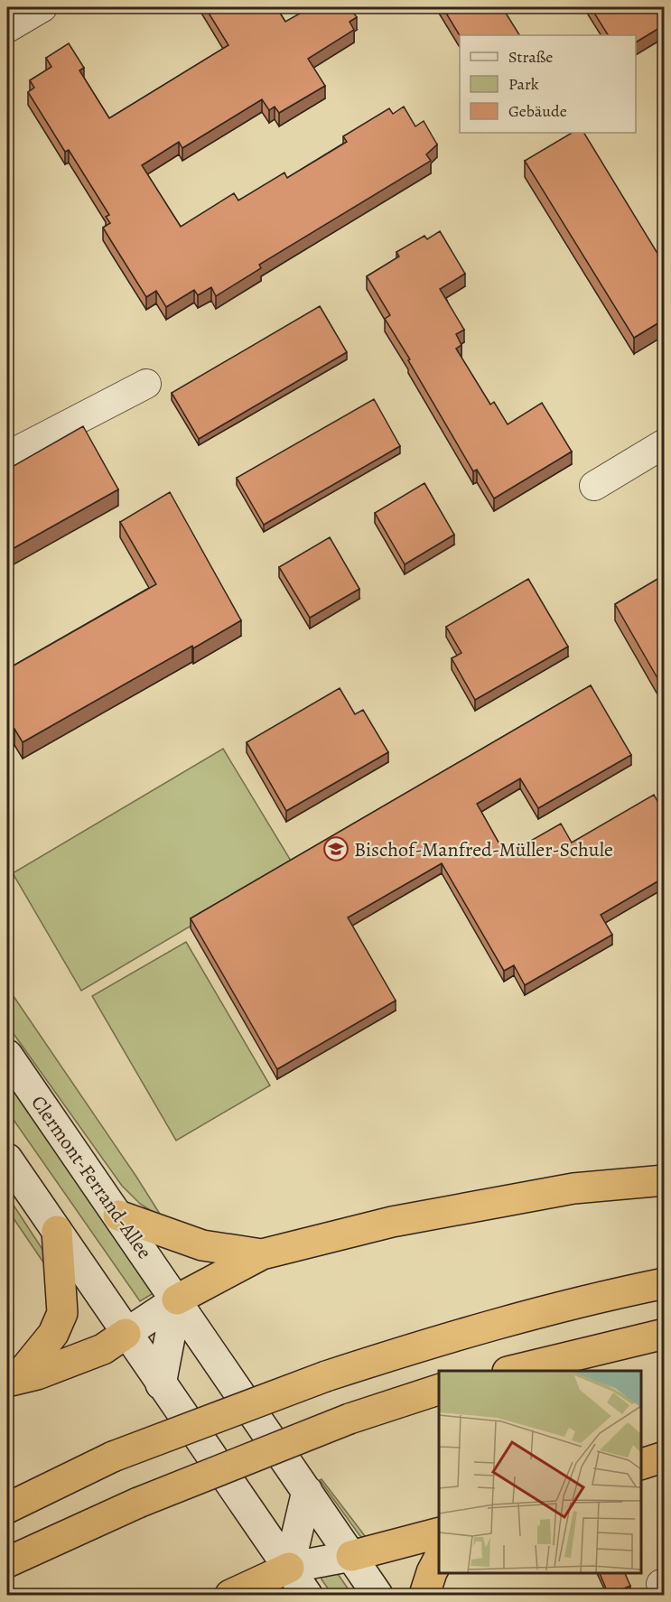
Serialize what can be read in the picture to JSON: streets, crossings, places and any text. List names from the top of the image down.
{
  "streets": {
    "street": ["Clermont-Ferrand-Allee"]
  },
  "places": {
    "school or university": ["Bischof-Manfred-Müller-Schule"]
  },
  "legend": ["Straße", "Park", "Gebäude"]
}
